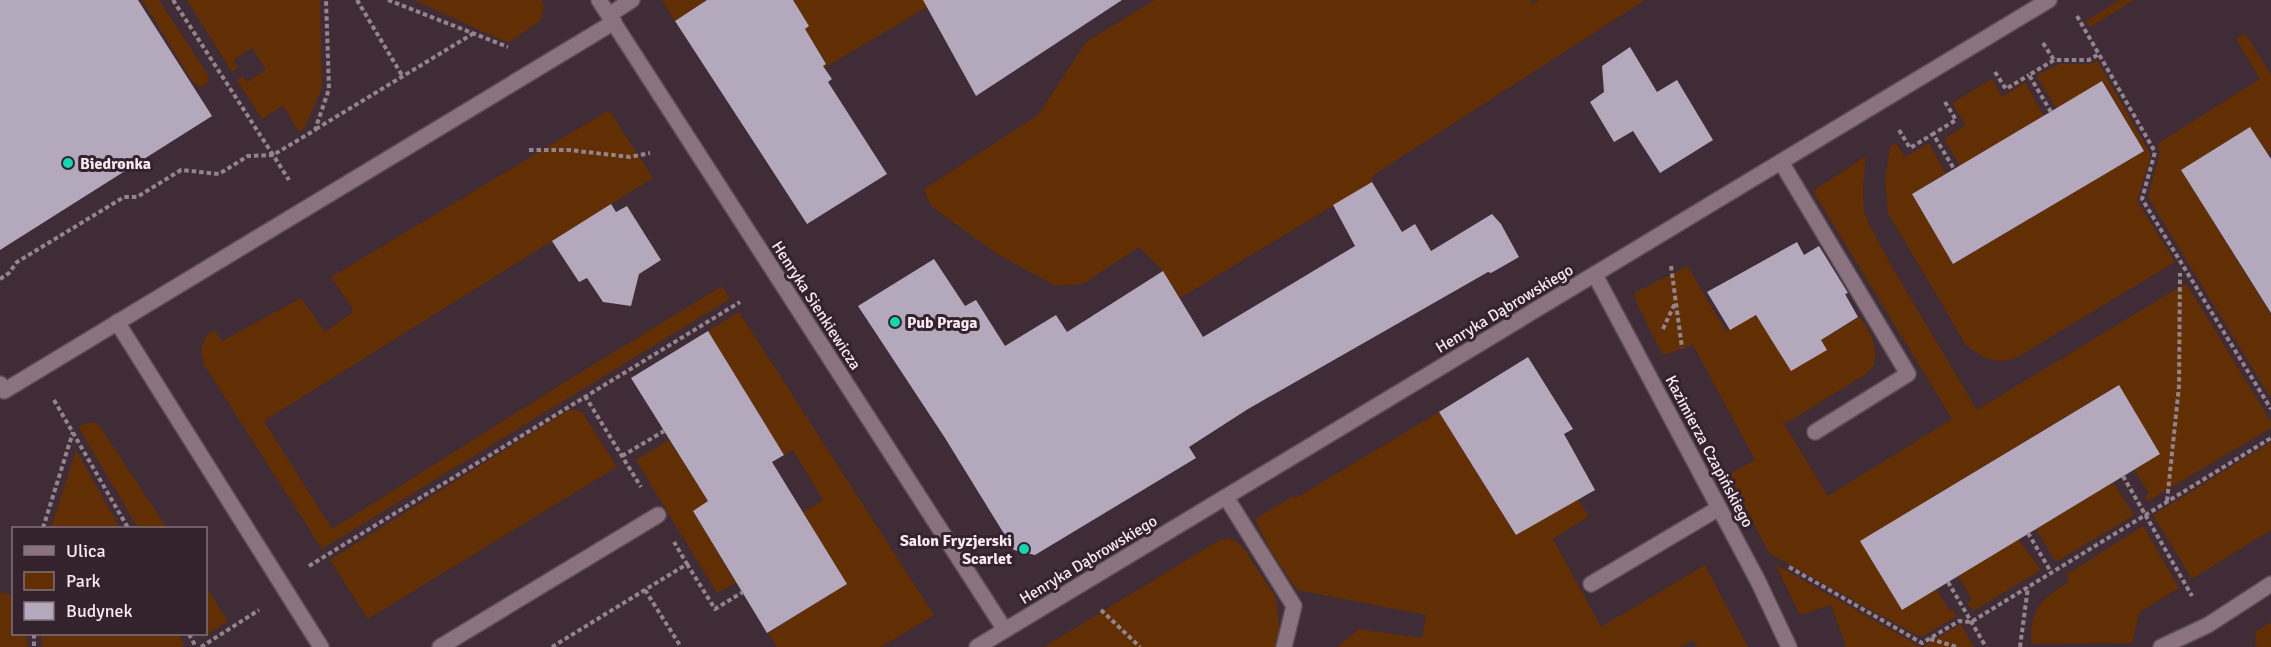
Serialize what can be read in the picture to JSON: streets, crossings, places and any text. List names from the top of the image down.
{
  "streets": {
    "street": ["Henryka Sienkiewicza", "Henryka Dąbrowskiego", "Kazimierza Czapińskiego"]
  },
  "crossings": [
    ["Henryka Sienkiewicza", "Henryka Dąbrowskiego"],
    ["Henryka Dąbrowskiego", "Kazimierza Czapińskiego"]
  ],
  "places": ["Biedronka", "Pub Praga", "Salon Fryzjerski Scarlet"],
  "legend": ["Ulica", "Park", "Budynek"]
}
